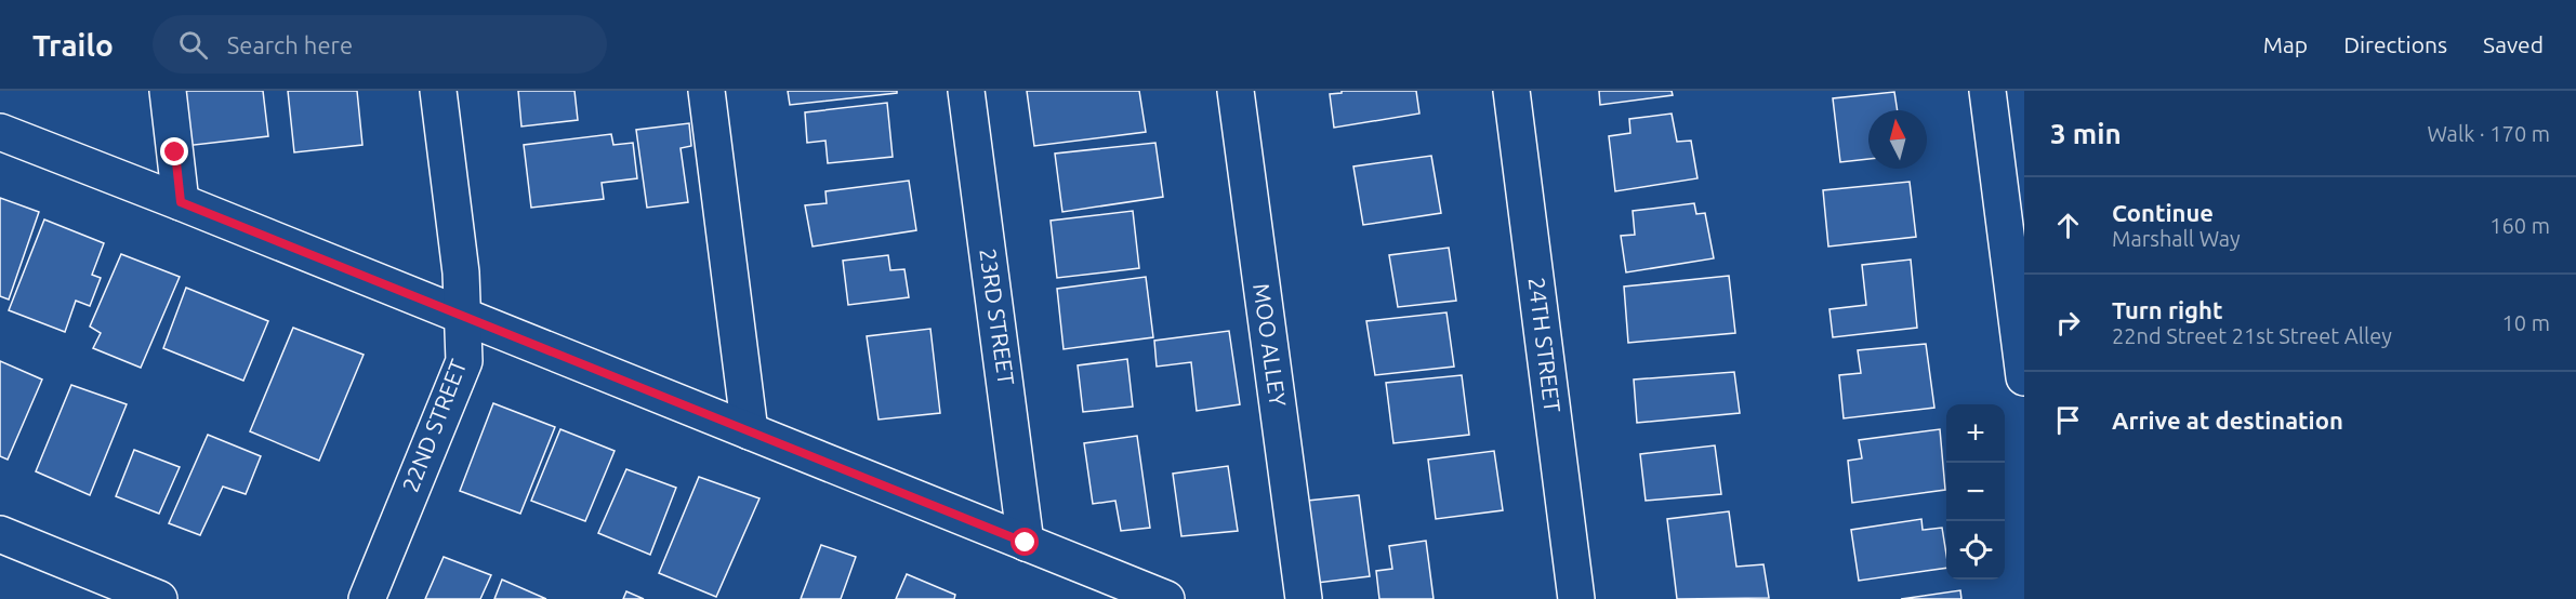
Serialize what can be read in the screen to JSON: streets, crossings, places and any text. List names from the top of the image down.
{
  "streets": {
    "street": [
      "23RD STREET",
      "MOO ALLEY",
      "24TH STREET",
      "22ND STREET"
    ]
  },
  "north": "top",
  "page": {
    "header": "Trailo",
    "search": "Search here",
    "nav": ["Map", "Directions", "Saved"],
    "heading": ["3 min", "Walk · 170 m"],
    "list": [
      ["Continue", "Marshall Way", "160 m"],
      ["Turn right", "22nd Street 21st Street Alley", "10 m"],
      "Arrive at destination"
    ],
    "map_buttons": ["+", "−"]
  }
}
